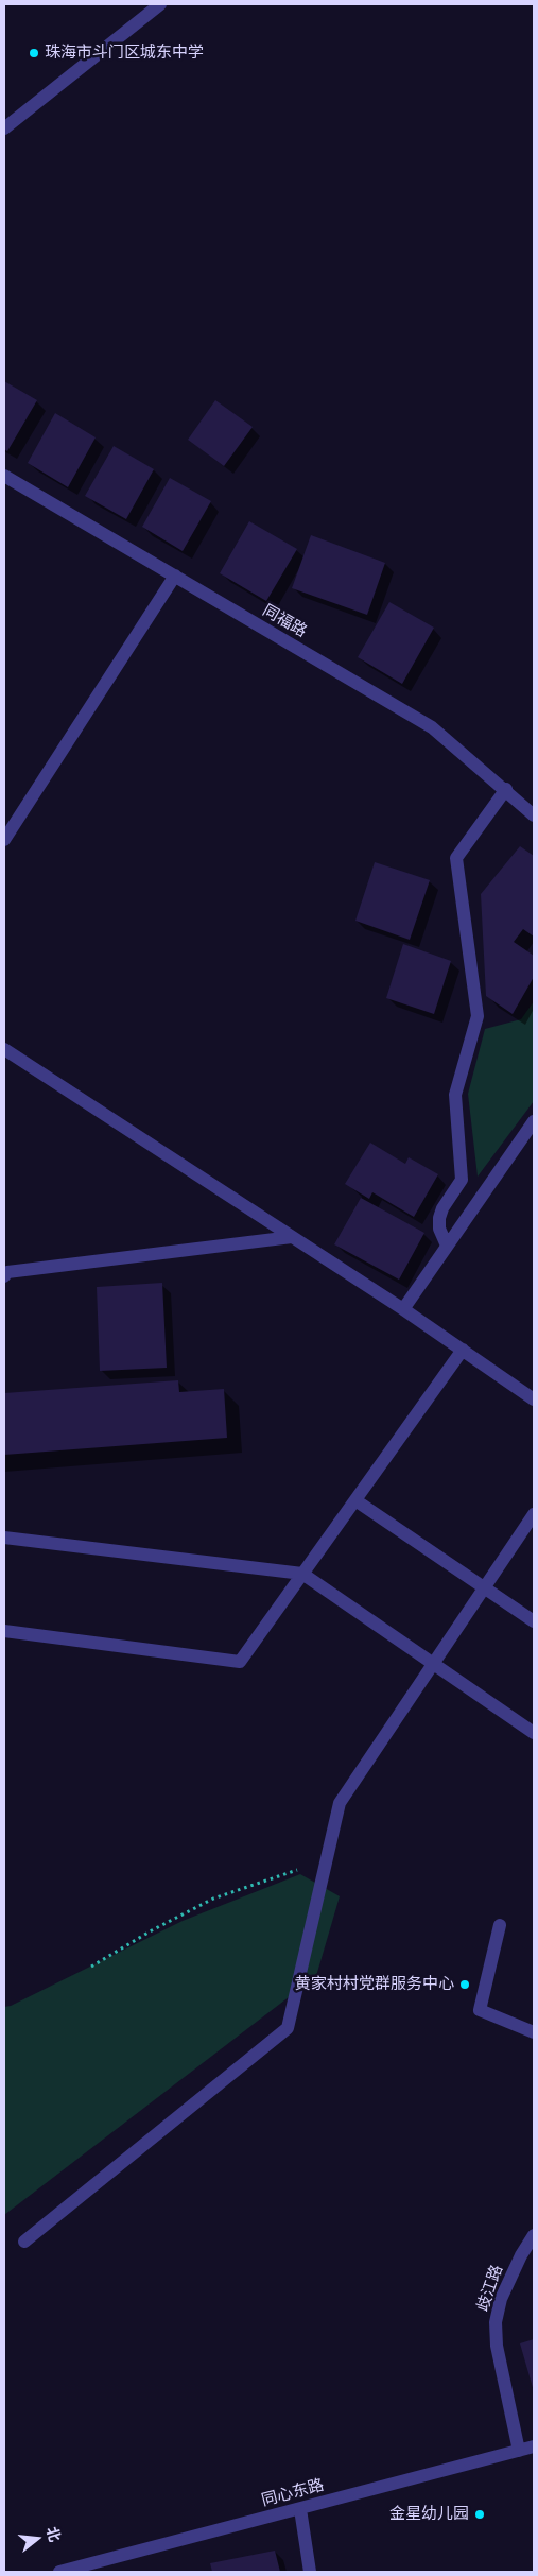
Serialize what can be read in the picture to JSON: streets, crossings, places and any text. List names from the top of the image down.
{
  "streets": {
    "street": ["同福路", "歧江路", "同心东路"]
  },
  "crossings": [
    ["歧江路", "同心东路"]
  ],
  "places": ["珠海市斗门区城东中学", "黄家村村党群服务中心", "金星幼儿园"],
  "north": "right"
}
